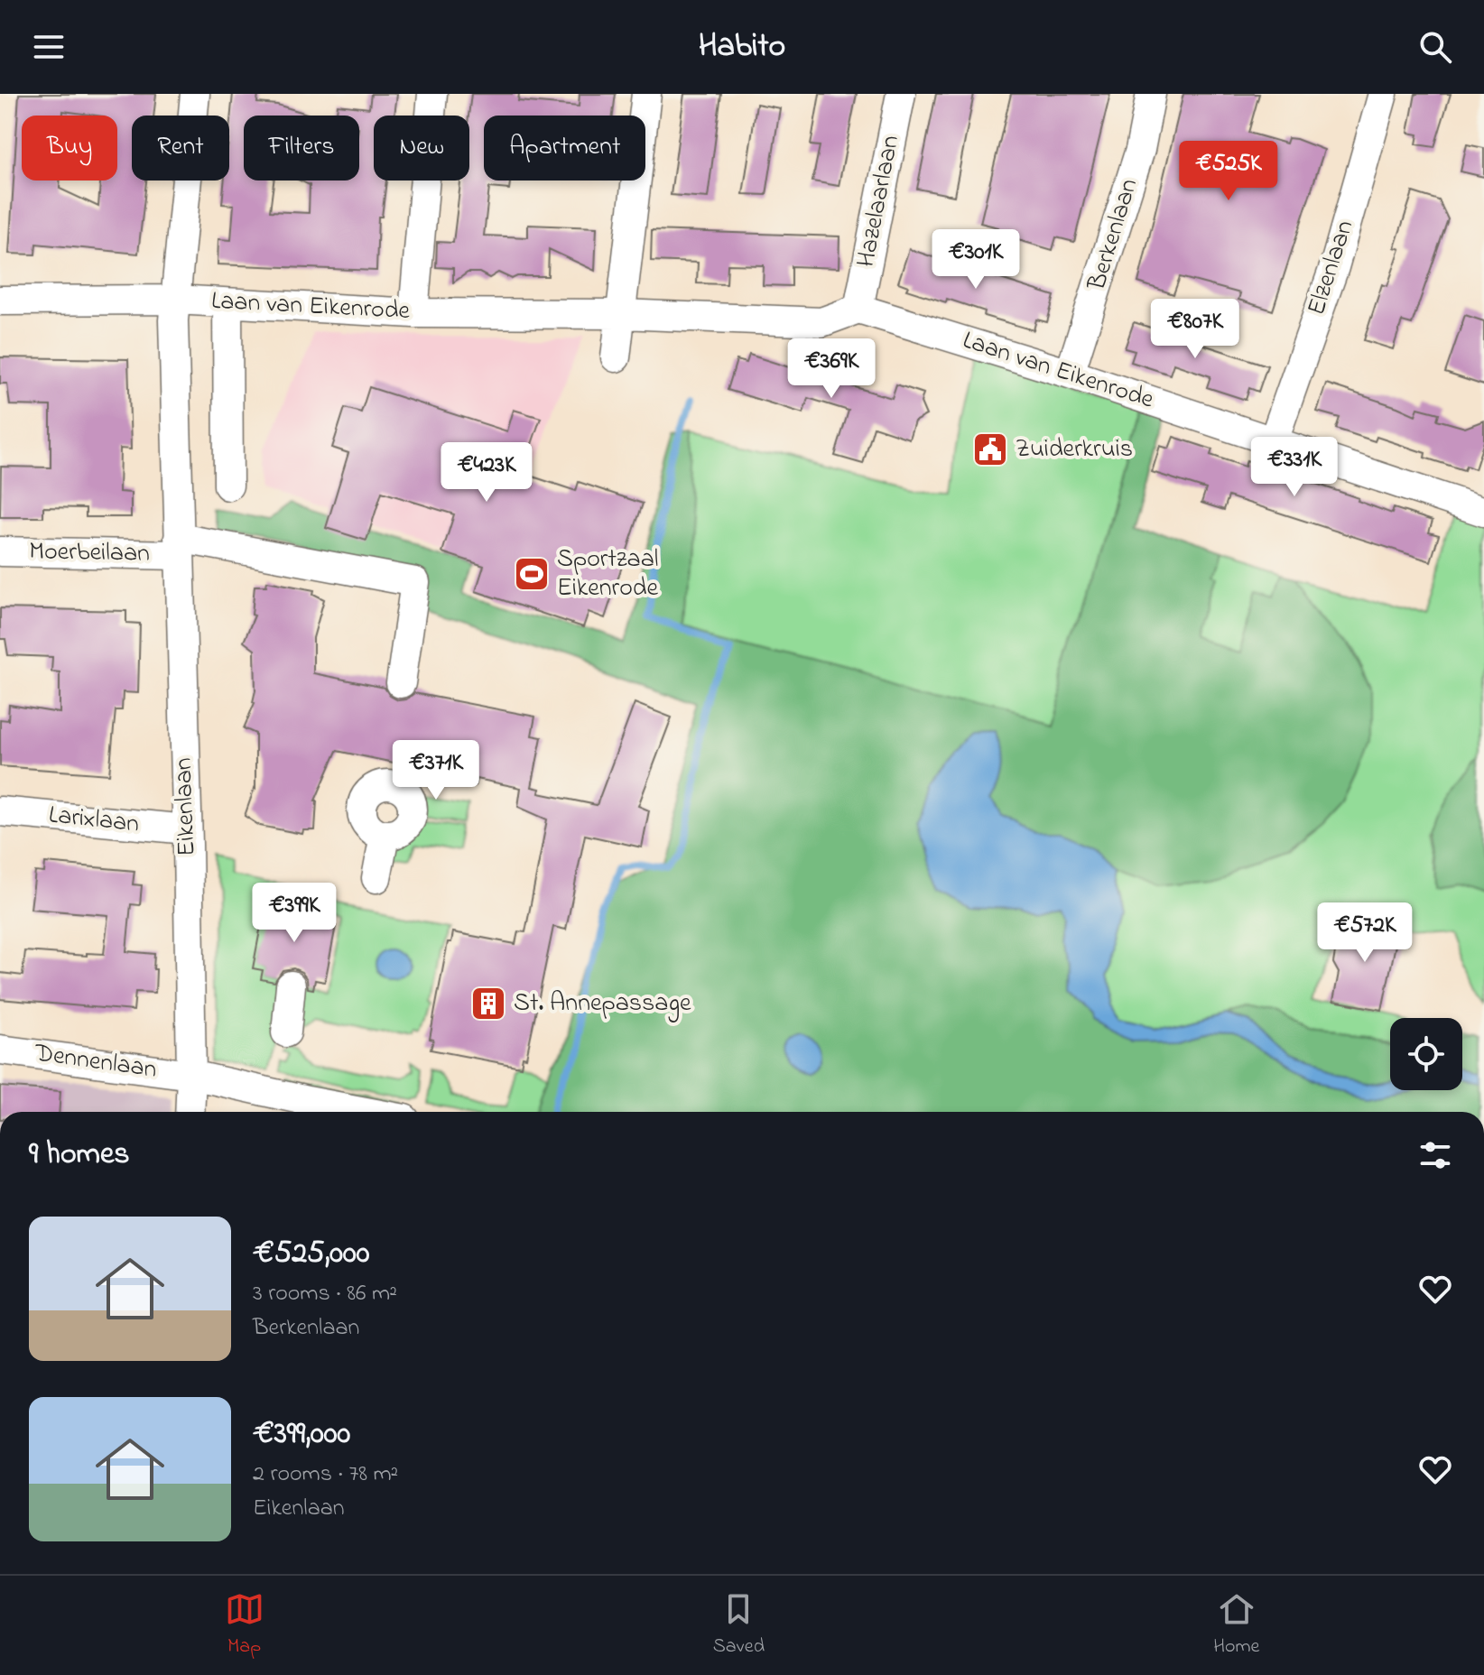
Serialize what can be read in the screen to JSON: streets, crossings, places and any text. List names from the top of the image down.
{
  "streets": {
    "street": [
      "Hazelaarlaan",
      "Berkenlaan",
      "Elzenlaan",
      "Laan van Eikenrode",
      "Moerbeilaan",
      "Eikenlaan",
      "Larixlaan",
      "Dennenlaan"
    ]
  },
  "crossings": [
    ["Hazelaarlaan", "Laan van Eikenrode"],
    ["Berkenlaan", "Laan van Eikenrode"],
    ["Elzenlaan", "Laan van Eikenrode"],
    ["Laan van Eikenrode", "Eikenlaan"],
    ["Moerbeilaan", "Eikenlaan"],
    ["Eikenlaan", "Larixlaan"],
    ["Eikenlaan", "Dennenlaan"]
  ],
  "places": {
    "public building": ["Zuiderkruis"],
    "sports": ["Sportzaal Eikenrode"],
    "building": ["St. Annepassage"]
  },
  "page": {
    "header": "Habito",
    "chip": [
      "Buy",
      "Rent",
      "Filters",
      "New",
      "Apartment"
    ],
    "price": [
      "€525K",
      "€301K",
      "€807K",
      "€369K",
      "€331K",
      "€423K",
      "€371K",
      "€399K",
      "€572K"
    ],
    "heading": "9 homes",
    "list": [
      {
        "name": "€525,000",
        "note": "3 rooms · 86 m² · Berkenlaan"
      },
      {
        "name": "€399,000",
        "note": "2 rooms · 78 m² · Eikenlaan"
      }
    ],
    "tabs": ["Map", "Saved", "Home"]
  }
}
